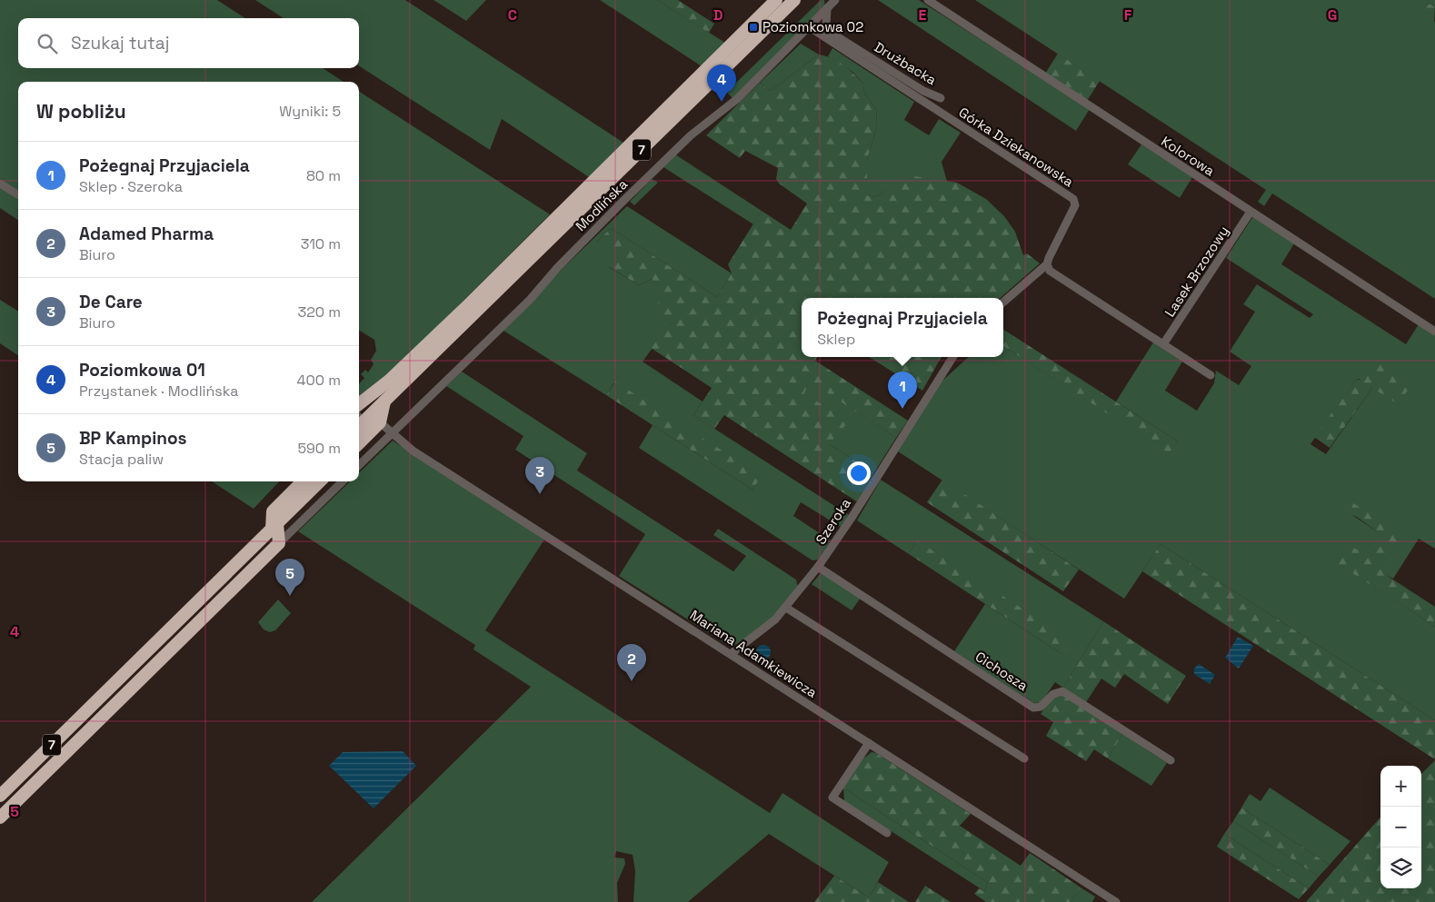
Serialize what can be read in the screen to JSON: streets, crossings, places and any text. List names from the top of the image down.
{
  "streets": {
    "highway": ["7"],
    "street": [
      "Drużbacka",
      "Górka Dziekanowska",
      "Kolorowa",
      "Modlińska",
      "Lasek Brzozowy",
      "Szeroka",
      "Mariana Adamkiewicza",
      "Cichosza"
    ]
  },
  "crossings": [
    ["Drużbacka", "Modlińska"],
    ["Górka Dziekanowska", "Modlińska"],
    ["7", "Mariana Adamkiewicza"],
    ["Kolorowa", "Lasek Brzozowy"],
    ["Modlińska", "Mariana Adamkiewicza"],
    ["Szeroka", "Mariana Adamkiewicza"],
    ["Szeroka", "Cichosza"]
  ],
  "places": {
    "transit": ["Poziomkowa 02"]
  },
  "page": {
    "search": "Szukaj tutaj",
    "pins": [
      "4",
      "1",
      "3",
      "5",
      "2"
    ],
    "heading": ["W pobliżu", "Wyniki: 5"],
    "list": [
      {
        "mark": "1",
        "name": "Pożegnaj Przyjaciela",
        "note": "Sklep · Szeroka",
        "value": "80 m"
      },
      {
        "mark": "2",
        "name": "Adamed Pharma",
        "note": "Biuro",
        "value": "310 m"
      },
      {
        "mark": "3",
        "name": "De Care",
        "note": "Biuro",
        "value": "320 m"
      },
      {
        "mark": "4",
        "name": "Poziomkowa 01",
        "note": "Przystanek · Modlińska",
        "value": "400 m"
      },
      {
        "mark": "5",
        "name": "BP Kampinos",
        "note": "Stacja paliw",
        "value": "590 m"
      }
    ],
    "popup": ["Pożegnaj Przyjaciela", "Sklep"],
    "map_buttons": ["+", "−"]
  },
  "grid": {
    "columns": [
      "C",
      "D",
      "E",
      "F",
      "G"
    ],
    "rows": ["4", "5"]
  }
}
